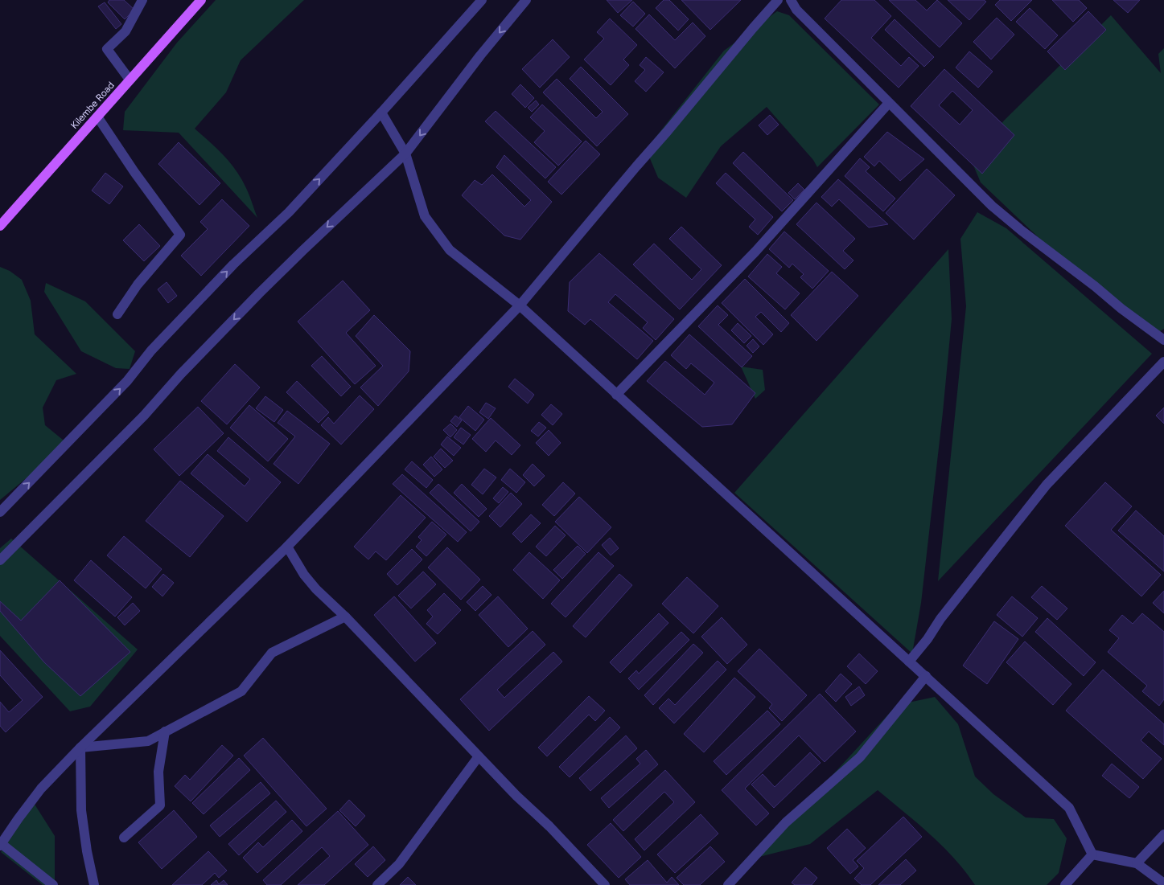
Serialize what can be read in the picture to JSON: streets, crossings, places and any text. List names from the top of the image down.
{
  "streets": {
    "main road": ["Kilembe Road"]
  }
}
